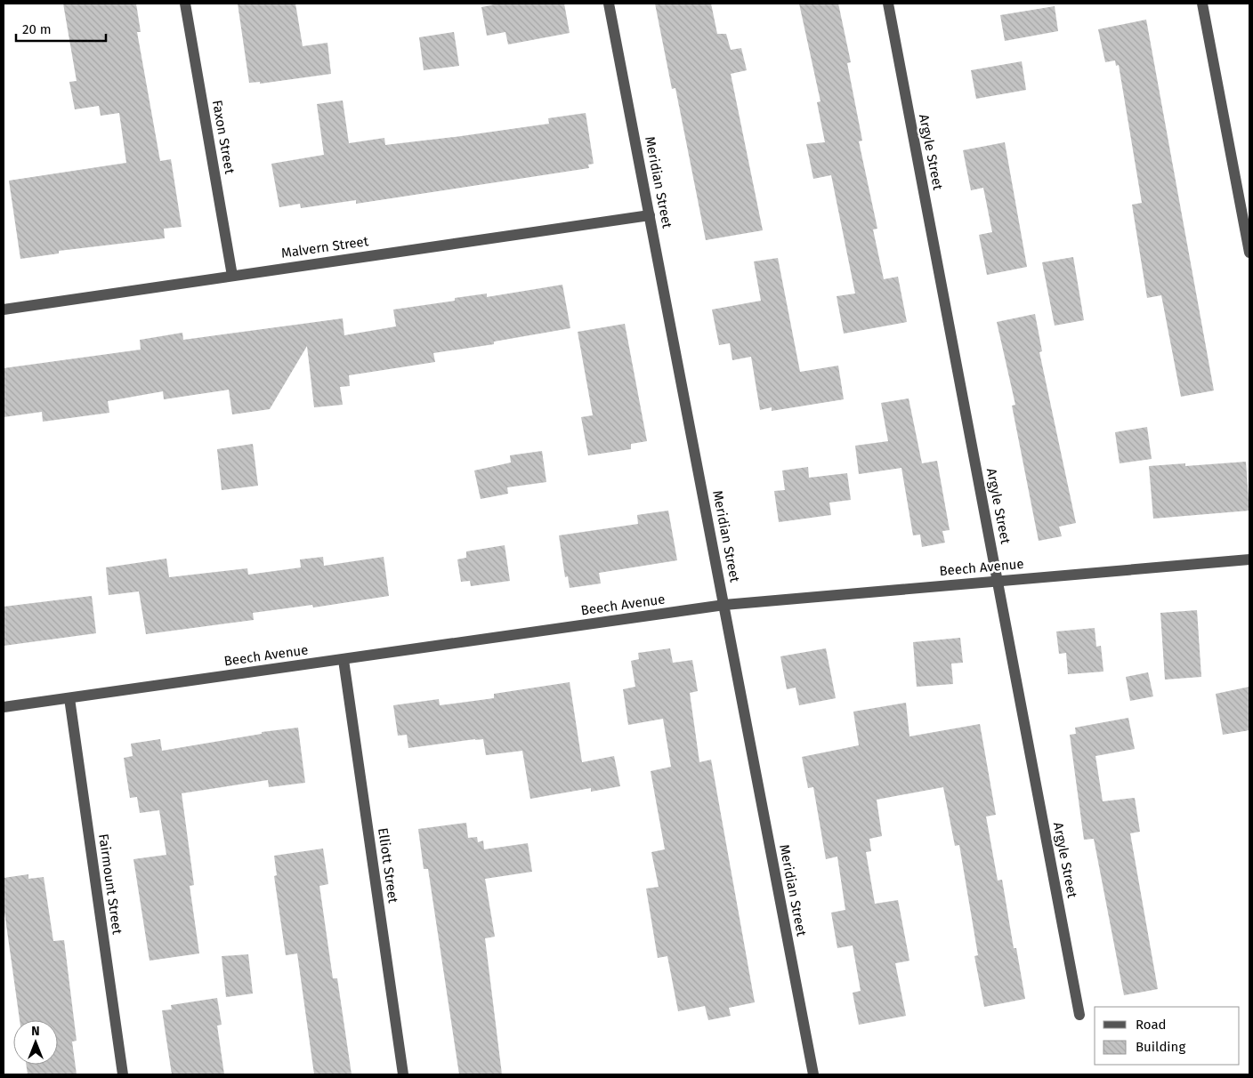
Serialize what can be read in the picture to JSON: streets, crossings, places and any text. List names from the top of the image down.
{
  "streets": {
    "street": [
      "Faxon Street",
      "Argyle Street",
      "Meridian Street",
      "Malvern Street",
      "Beech Avenue",
      "Elliott Street",
      "Fairmount Street"
    ]
  },
  "crossings": [
    ["Faxon Street", "Malvern Street"],
    ["Argyle Street", "Beech Avenue"],
    ["Meridian Street", "Malvern Street"],
    ["Meridian Street", "Beech Avenue"],
    ["Beech Avenue", "Elliott Street"],
    ["Beech Avenue", "Fairmount Street"]
  ],
  "legend": ["Road", "Building"],
  "scale_bar": "20 m",
  "north": "top"
}
